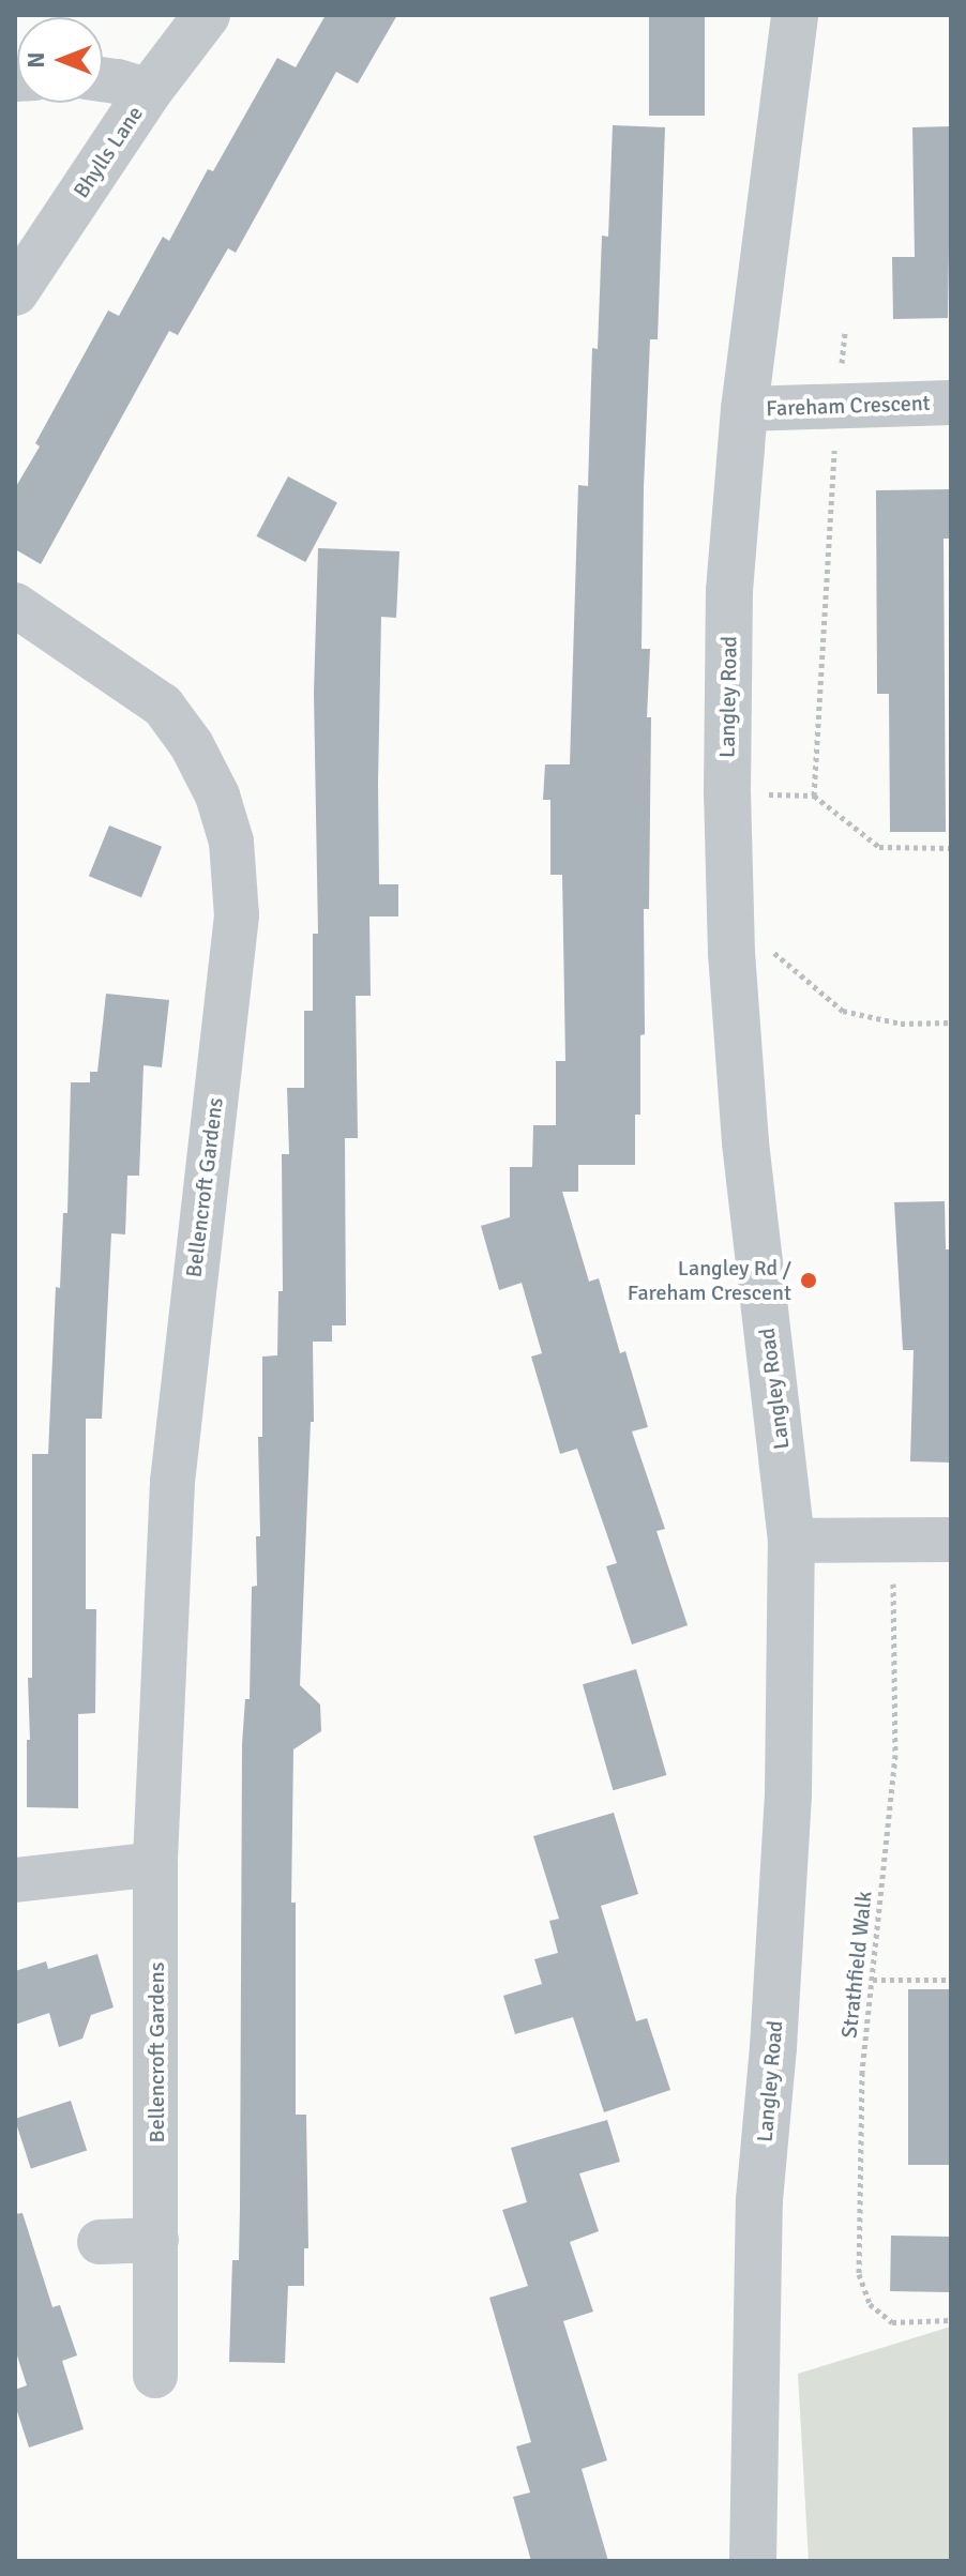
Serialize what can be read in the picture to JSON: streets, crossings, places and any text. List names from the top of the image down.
{
  "streets": {
    "street": [
      "Bhylls Lane",
      "Fareham Crescent",
      "Langley Road",
      "Bellencroft Gardens"
    ],
    "path": ["Strathfield Walk"]
  },
  "crossings": [
    ["Fareham Crescent", "Langley Road"]
  ],
  "places": ["Langley Rd / Fareham Crescent"],
  "north": "left"
}
